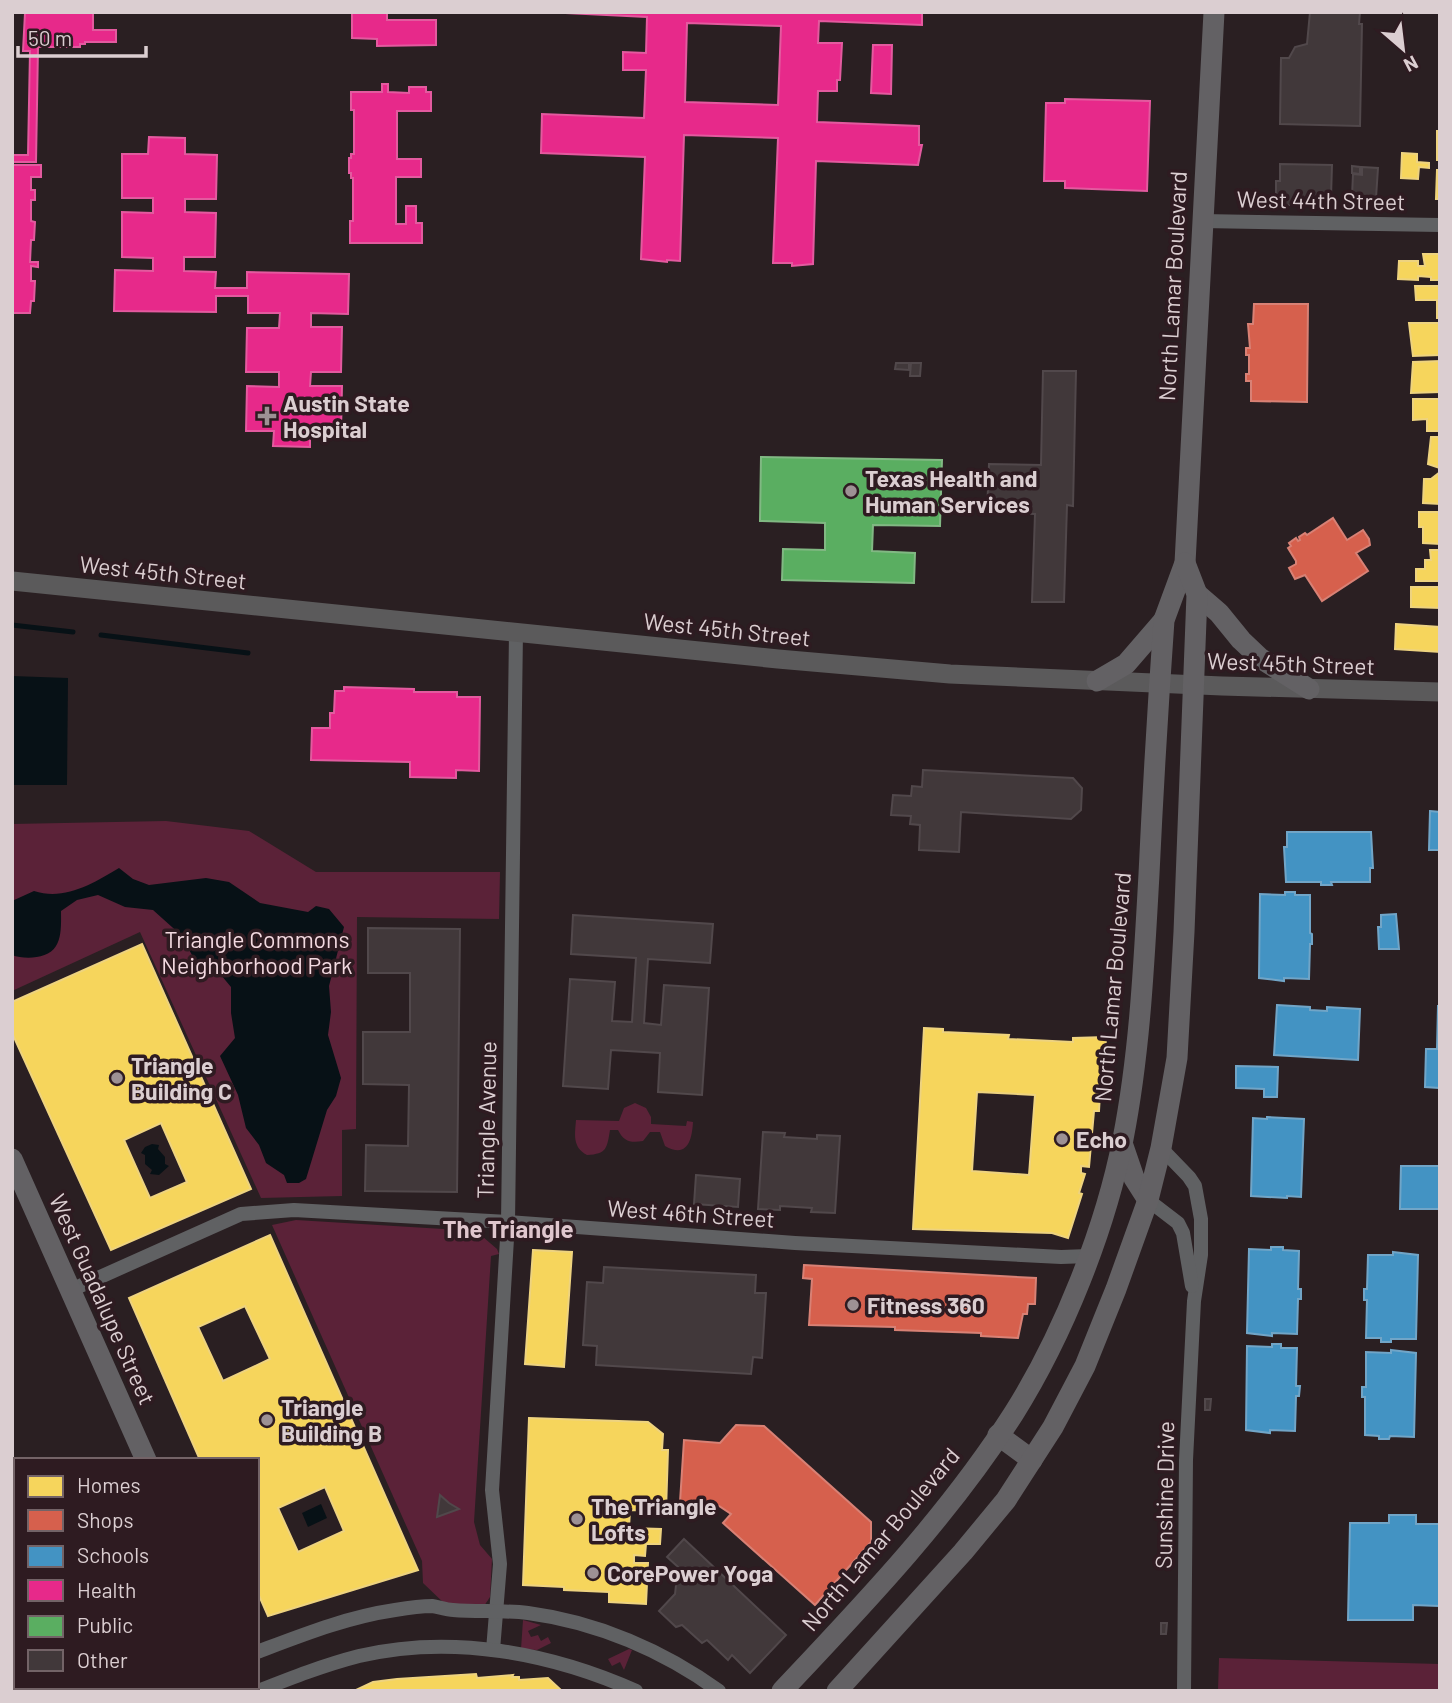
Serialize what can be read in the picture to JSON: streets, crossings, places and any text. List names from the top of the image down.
{
  "streets": {
    "main road": ["North Lamar Boulevard", "West 45th Street", "West Guadalupe Street"],
    "street": [
      "West 44th Street",
      "Triangle Avenue",
      "West 46th Street",
      "Sunshine Drive"
    ]
  },
  "crossings": [
    ["West 44th Street", "North Lamar Boulevard"],
    ["North Lamar Boulevard", "West 45th Street"],
    ["North Lamar Boulevard", "West 46th Street"],
    ["North Lamar Boulevard", "Sunshine Drive"],
    ["West 45th Street", "Triangle Avenue"],
    ["Triangle Avenue", "West 46th Street"],
    ["West 46th Street", "West Guadalupe Street"]
  ],
  "districts": ["The Triangle"],
  "parks": ["Triangle Commons Neighborhood Park"],
  "places": {
    "health": ["Austin State Hospital"],
    "other": [
      "Texas Health and Human Services",
      "Triangle Building C",
      "Echo",
      "Fitness 360",
      "Triangle Building B",
      "The Triangle Lofts",
      "CorePower Yoga"
    ]
  },
  "legend": [
    "Homes",
    "Shops",
    "Schools",
    "Health",
    "Public",
    "Other"
  ],
  "scale_bar": "50 m",
  "north": "bottom right"
}
